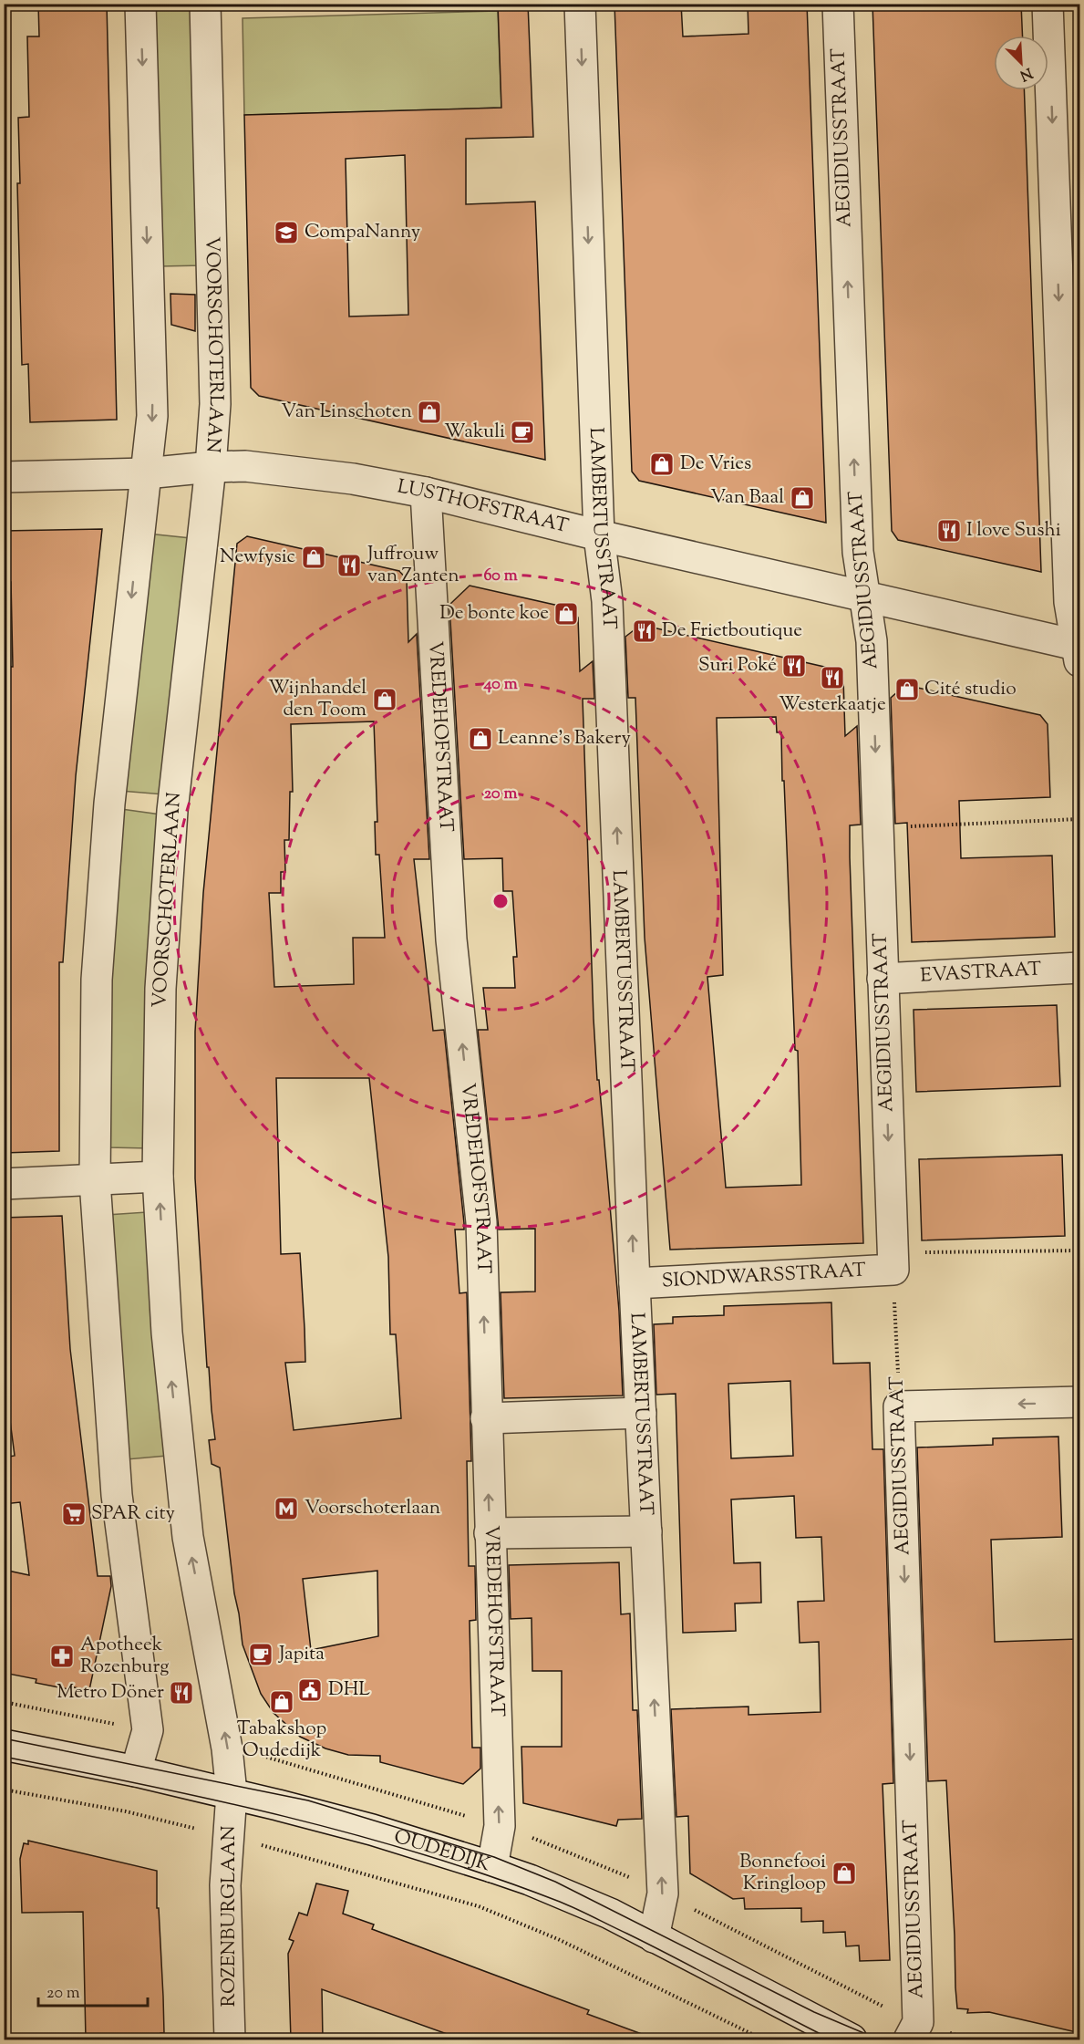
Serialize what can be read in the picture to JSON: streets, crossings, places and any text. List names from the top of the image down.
{
  "streets": {
    "street": [
      "AEGIDIUSSTRAAT",
      "VOORSCHOTERLAAN",
      "LUSTHOFSTRAAT",
      "LAMBERTUSSTRAAT",
      "VREDEHOFSTRAAT",
      "EVASTRAAT",
      "SIONDWARSSTRAAT",
      "OUDEDIJK",
      "ROZENBURGLAAN"
    ]
  },
  "crossings": [
    ["AEGIDIUSSTRAAT", "LUSTHOFSTRAAT"],
    ["AEGIDIUSSTRAAT", "EVASTRAAT"],
    ["AEGIDIUSSTRAAT", "SIONDWARSSTRAAT"],
    ["VOORSCHOTERLAAN", "LUSTHOFSTRAAT"],
    ["VOORSCHOTERLAAN", "OUDEDIJK"],
    ["VOORSCHOTERLAAN", "ROZENBURGLAAN"],
    ["LUSTHOFSTRAAT", "LAMBERTUSSTRAAT"],
    ["LUSTHOFSTRAAT", "VREDEHOFSTRAAT"],
    ["LAMBERTUSSTRAAT", "SIONDWARSSTRAAT"],
    ["LAMBERTUSSTRAAT", "OUDEDIJK"],
    ["VREDEHOFSTRAAT", "OUDEDIJK"],
    ["OUDEDIJK", "ROZENBURGLAAN"]
  ],
  "one_way": ["VREDEHOFSTRAAT"],
  "places": {
    "school or university": ["CompaNanny"],
    "shop": [
      "Van Linschoten",
      "De Vries",
      "Van Baal",
      "Newfysic",
      "De bonte koe",
      "Cité studio",
      "Wijnhandel den Toom",
      "Leanne's Bakery",
      "Tabakshop Oudedijk",
      "Bonnefooi Kringloop"
    ],
    "cafe": ["Wakuli", "Japita"],
    "restaurant": [
      "I love Sushi",
      "Juffrouw van Zanten",
      "De Frietboutique",
      "Suri Poké",
      "Westerkaatje",
      "Metro Döner"
    ],
    "metro station": ["Voorschoterlaan"],
    "supermarket": ["SPAR city"],
    "pharmacy": ["Apotheek Rozenburg"],
    "public building": ["DHL"]
  },
  "scale_bar": "20 m",
  "north": "bottom right",
  "rings": ["60 m", "40 m", "20 m"]
}
